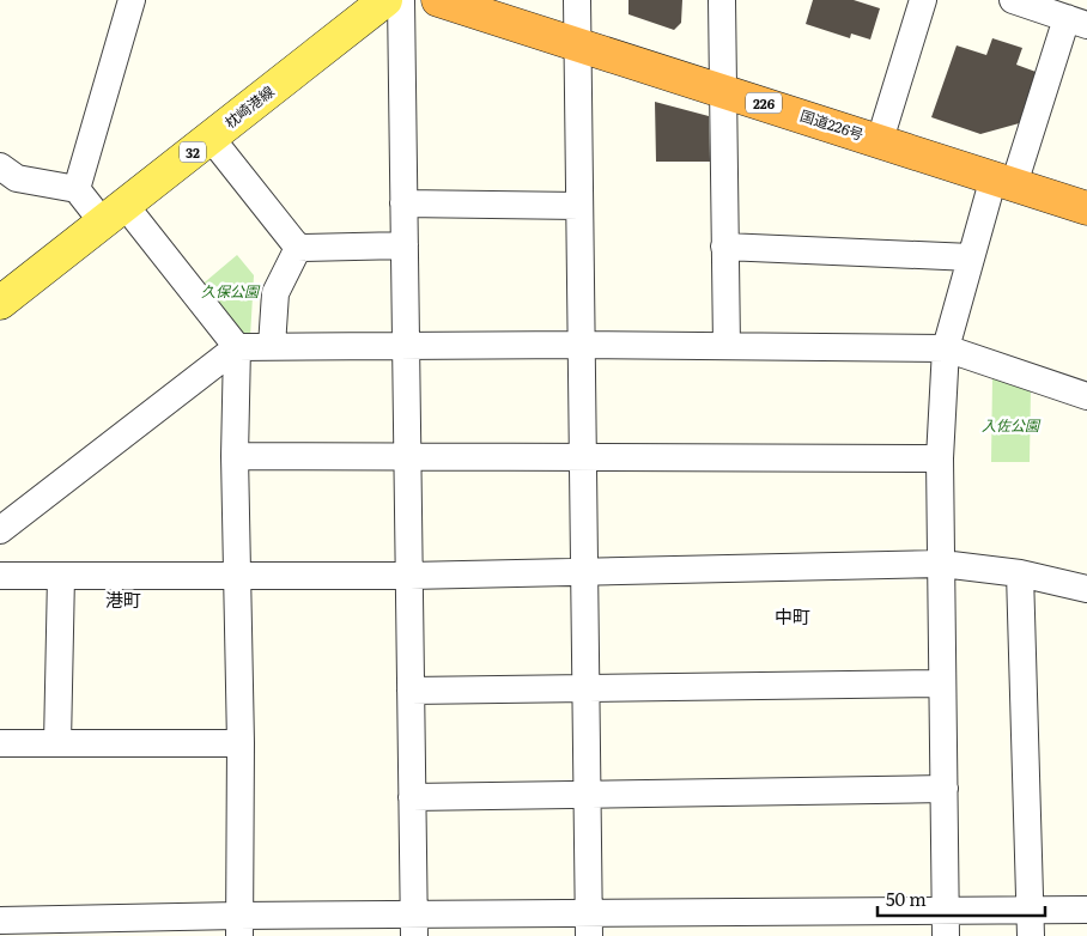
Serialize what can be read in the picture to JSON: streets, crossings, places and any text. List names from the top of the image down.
{
  "streets": {
    "highway": ["226", "国道226号"],
    "main road": ["枕崎港線", "32"]
  },
  "districts": ["港町", "中町"],
  "parks": ["久保公園", "入佐公園"],
  "scale_bar": "50 m"
}
